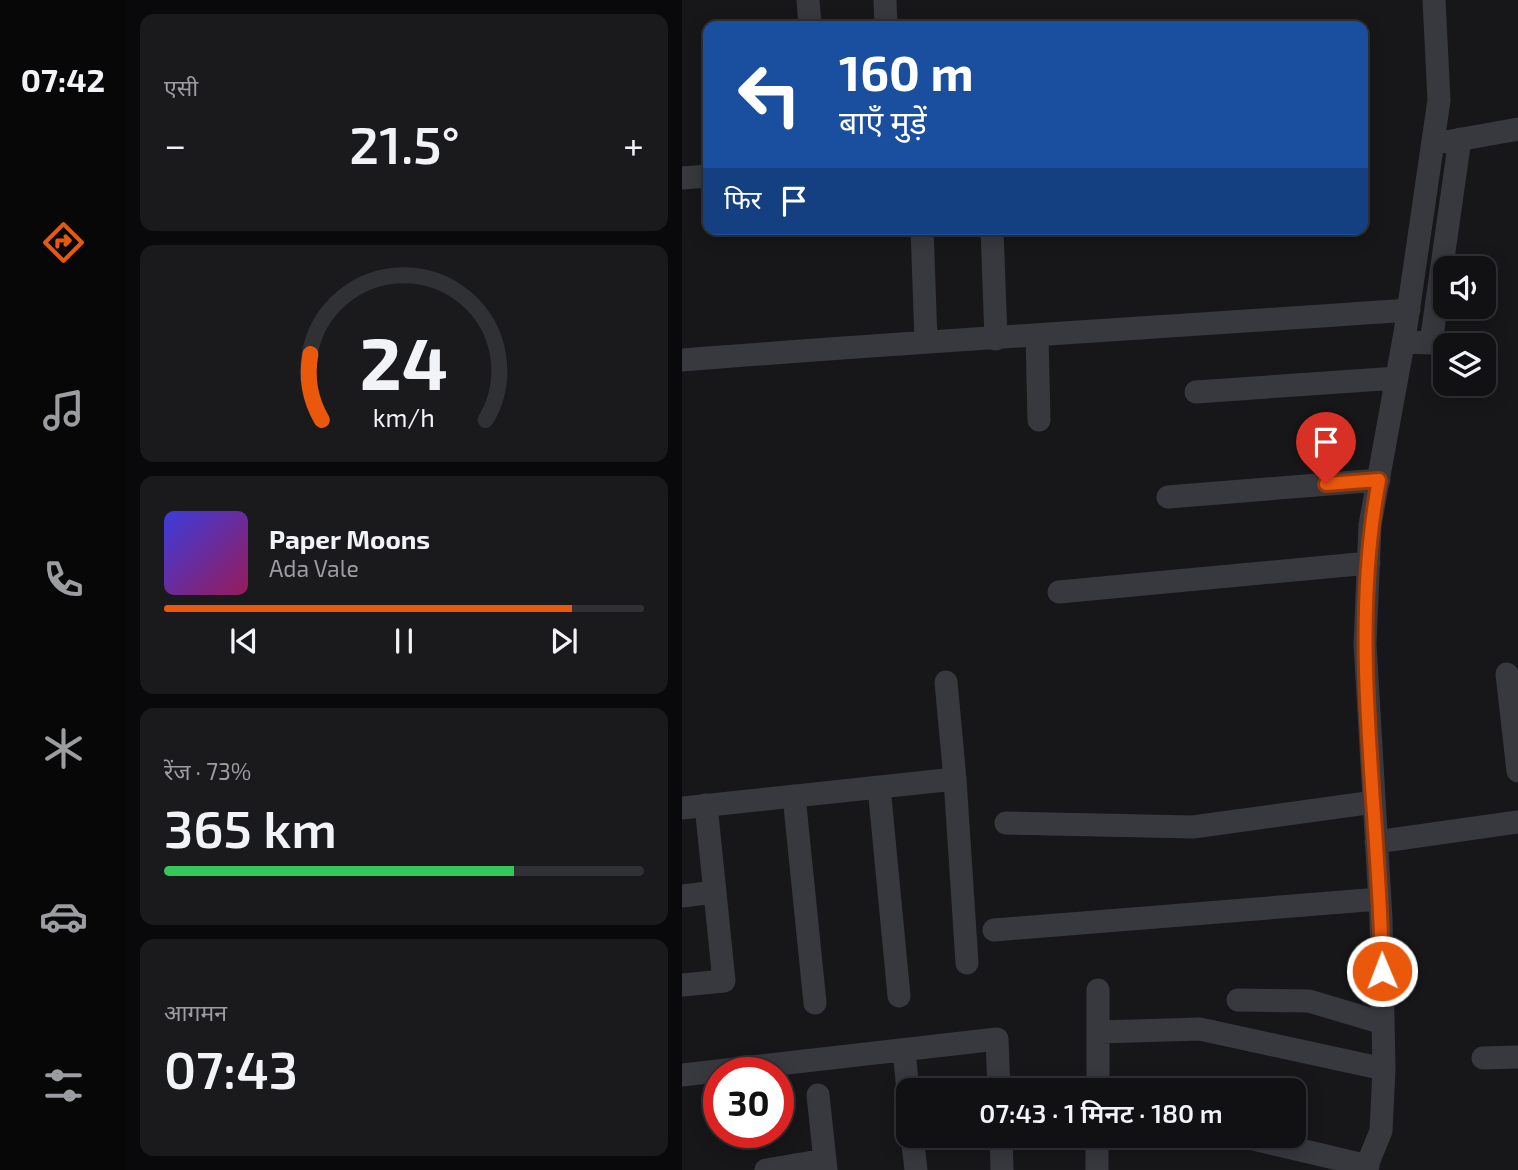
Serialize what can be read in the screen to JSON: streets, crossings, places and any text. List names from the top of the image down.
{
  "page": {
    "tabs": "07:42",
    "tile": [
      "एसी",
      ["रेंज · 73%", "365 km"],
      ["आगमन", "07:43"]
    ],
    "turn": ["160 m", "बाएँ मुड़ें"],
    "heat": ["−", "21.5°", "+"],
    "then": "फिर",
    "song": ["Paper Moons", "Ada Vale"],
    "limit": "30",
    "trip": "07:43 · 1 मिनट · 180 m",
    "gauge": ["24", "km/h"]
  }
}
